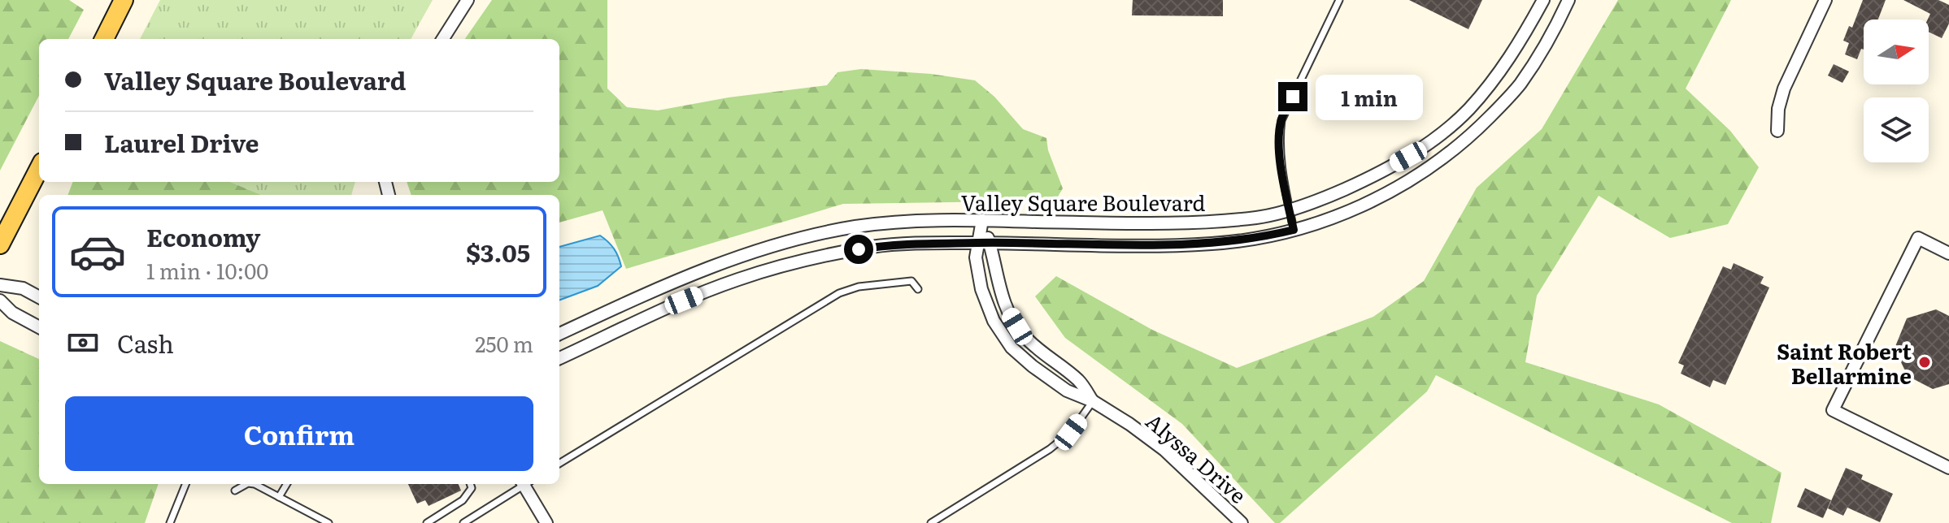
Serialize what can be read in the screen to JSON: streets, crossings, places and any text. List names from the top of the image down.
{
  "streets": {
    "street": ["Valley Square Boulevard", "Alyssa Drive"]
  },
  "crossings": [
    ["Valley Square Boulevard", "Alyssa Drive"]
  ],
  "places": ["Saint Robert Bellarmine"],
  "north": "right",
  "page": {
    "banner": ["Valley Square Boulevard", "Laurel Drive"],
    "bubble": "1 min",
    "list": [
      {
        "name": "Economy",
        "note": "1 min · 10:00",
        "value": "$3.05"
      }
    ],
    "pay": ["Cash", "250 m"],
    "buttons": "Confirm"
  }
}
